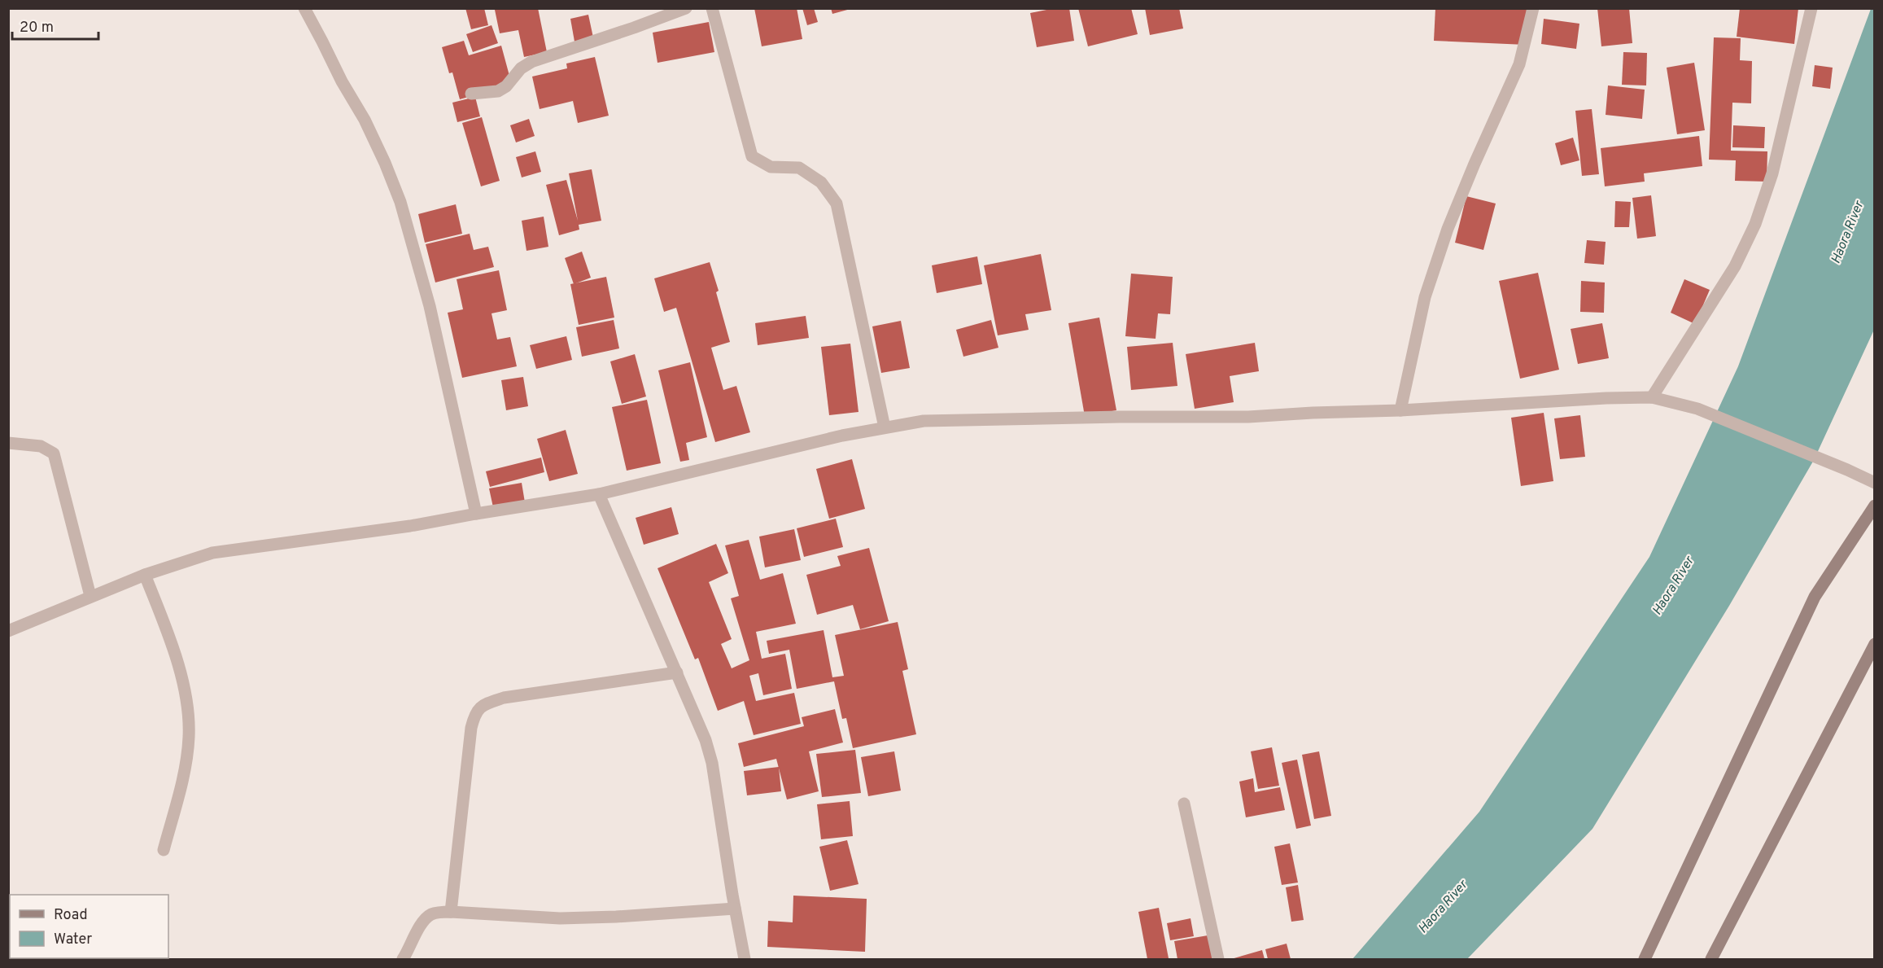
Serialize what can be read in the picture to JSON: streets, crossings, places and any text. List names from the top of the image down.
{
  "water": ["Haora River"],
  "legend": ["Road", "Water"],
  "scale_bar": "20 m"
}
